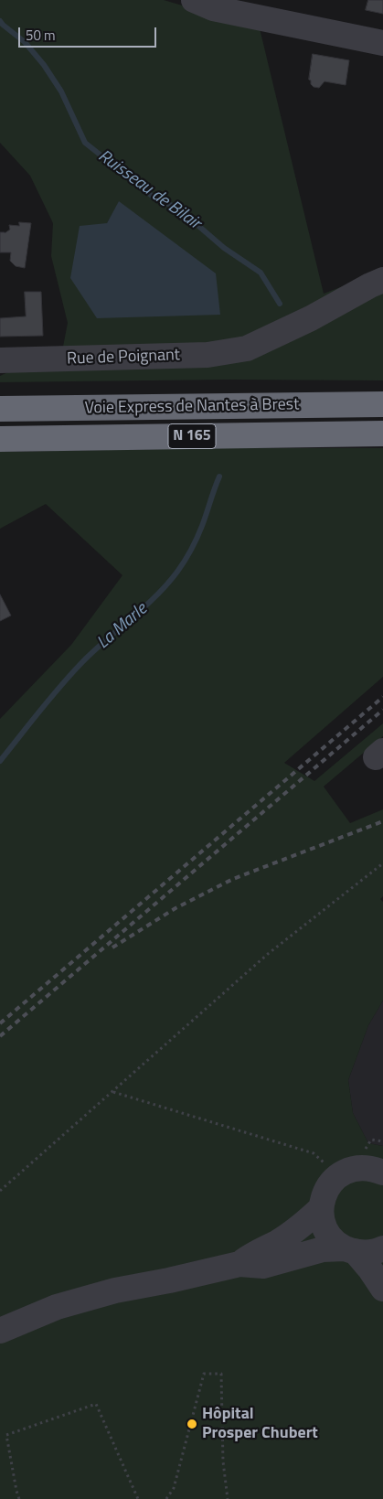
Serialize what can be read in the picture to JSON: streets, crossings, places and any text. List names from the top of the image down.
{
  "streets": {
    "highway": ["Voie Express de Nantes à Brest", "N 165"],
    "street": ["Rue de Poignant"]
  },
  "water": ["Ruisseau de Bilair", "La Marle"],
  "places": ["Hôpital Prosper Chubert"],
  "scale_bar": "50 m"
}
